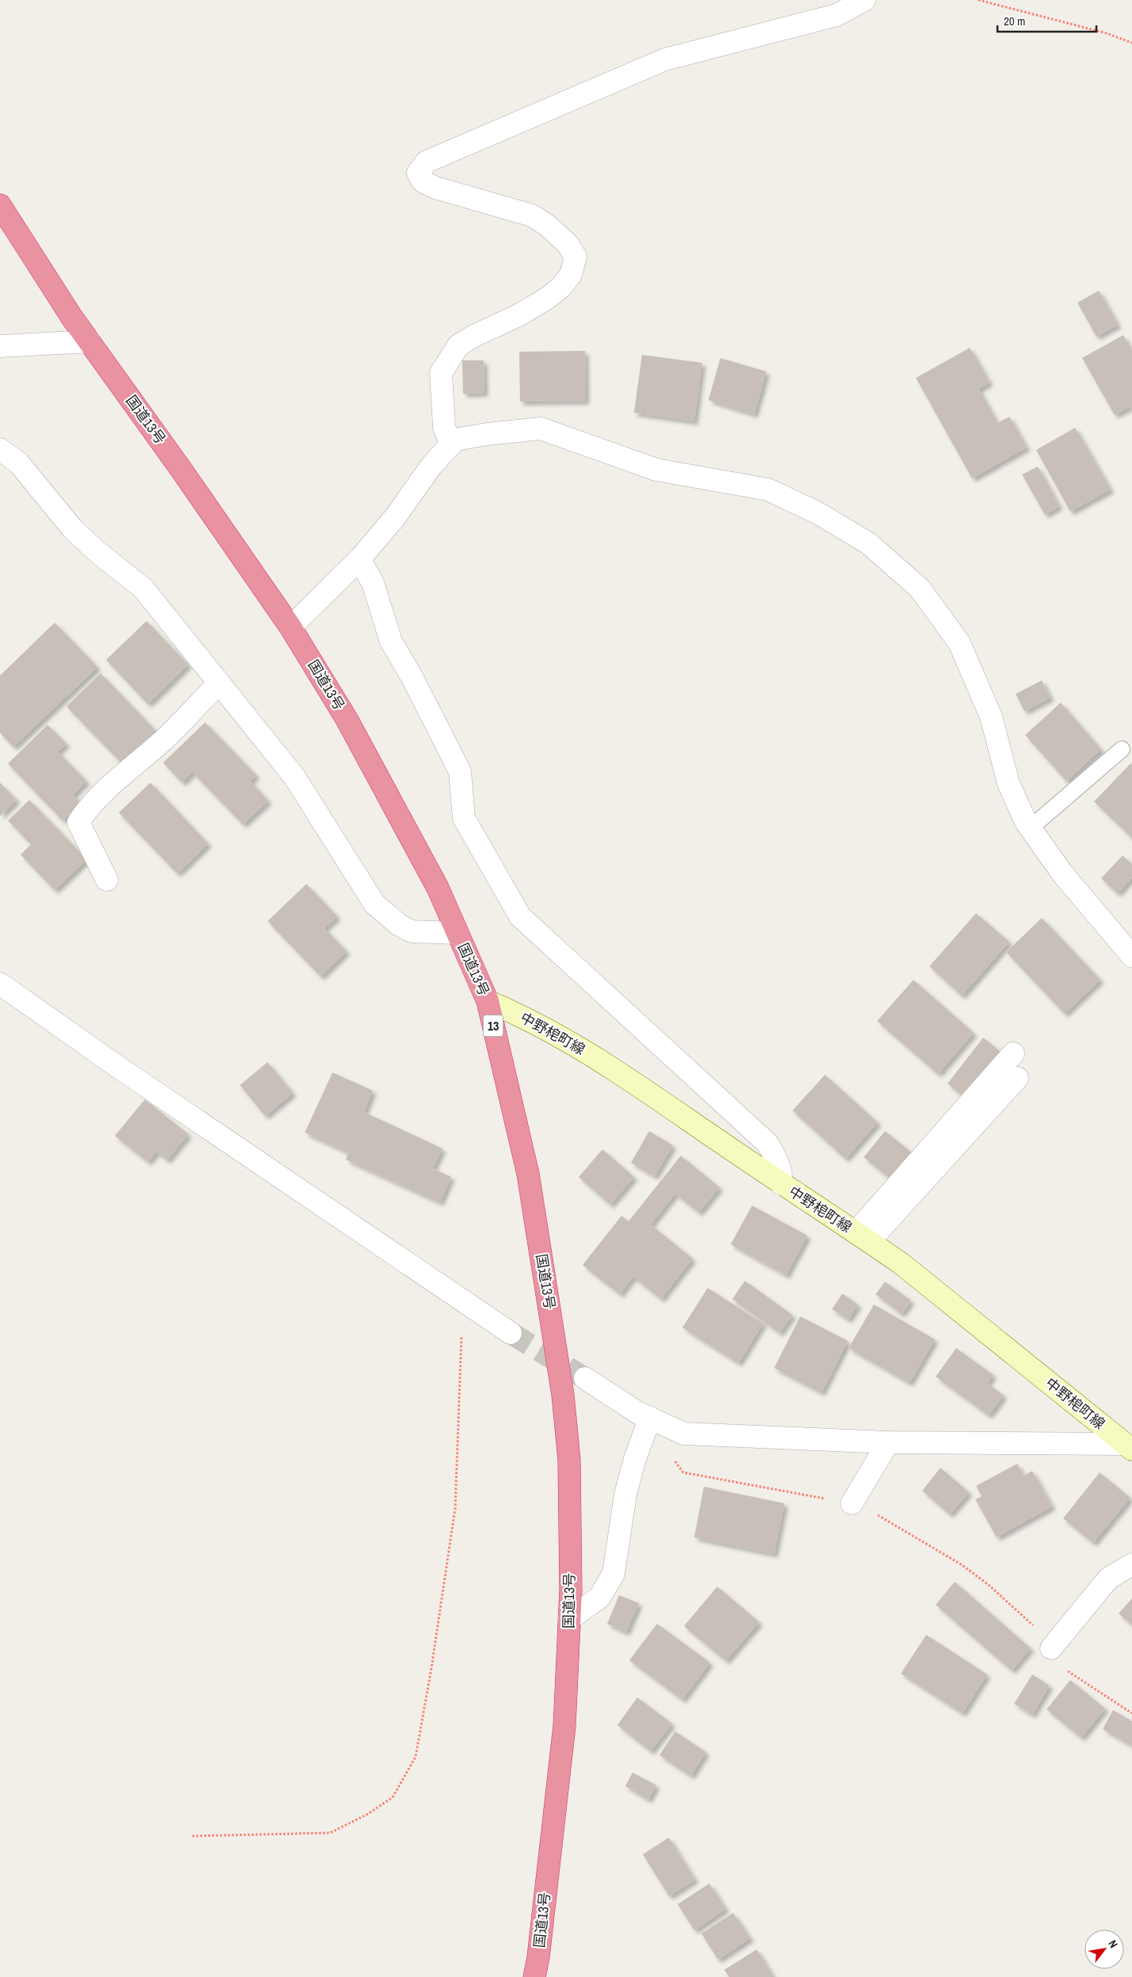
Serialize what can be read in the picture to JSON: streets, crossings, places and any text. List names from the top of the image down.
{
  "streets": {
    "highway": ["国道13号", "13"],
    "main road": ["中野梍町線"]
  },
  "crossings": [
    ["国道13号", "中野梍町線"]
  ],
  "scale_bar": "20 m",
  "north": "top right"
}
